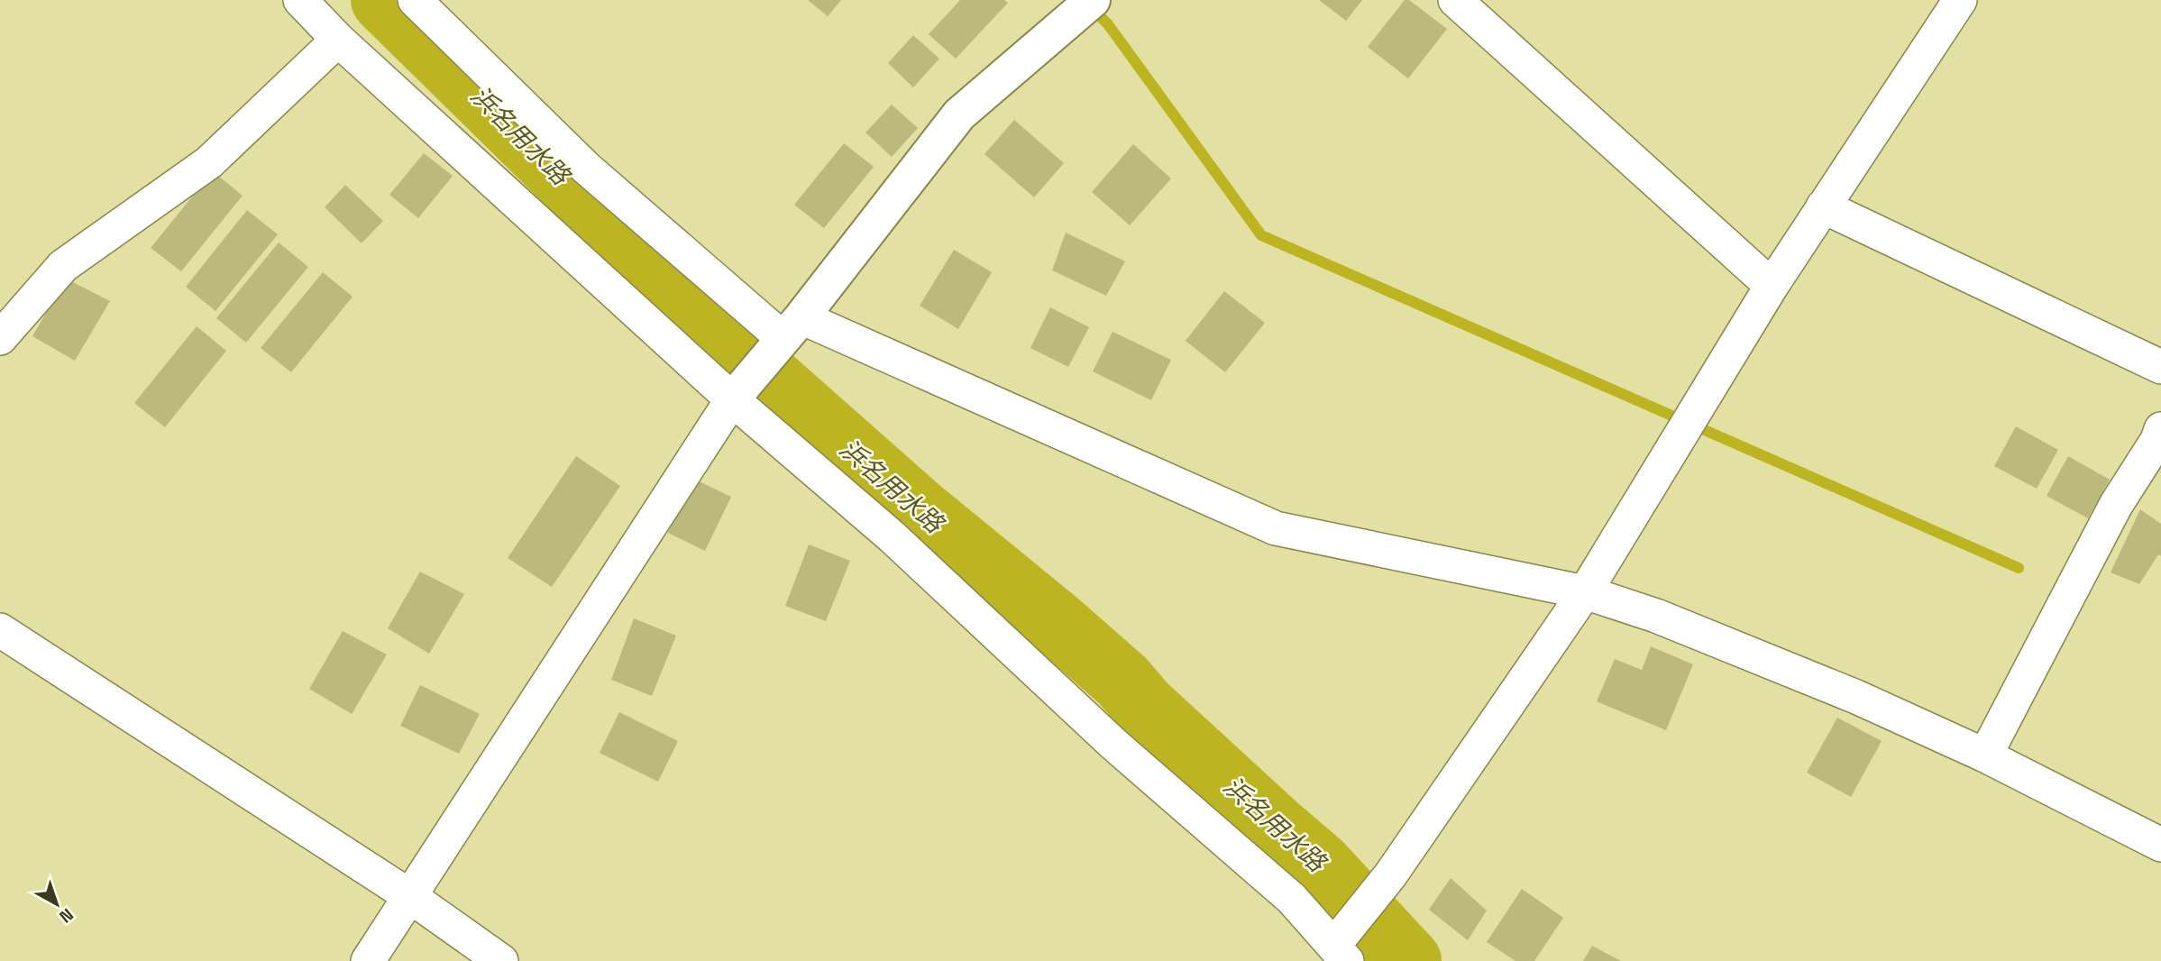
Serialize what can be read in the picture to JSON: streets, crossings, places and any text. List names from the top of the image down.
{
  "water": ["浜名用水路"],
  "north": "bottom right"
}
